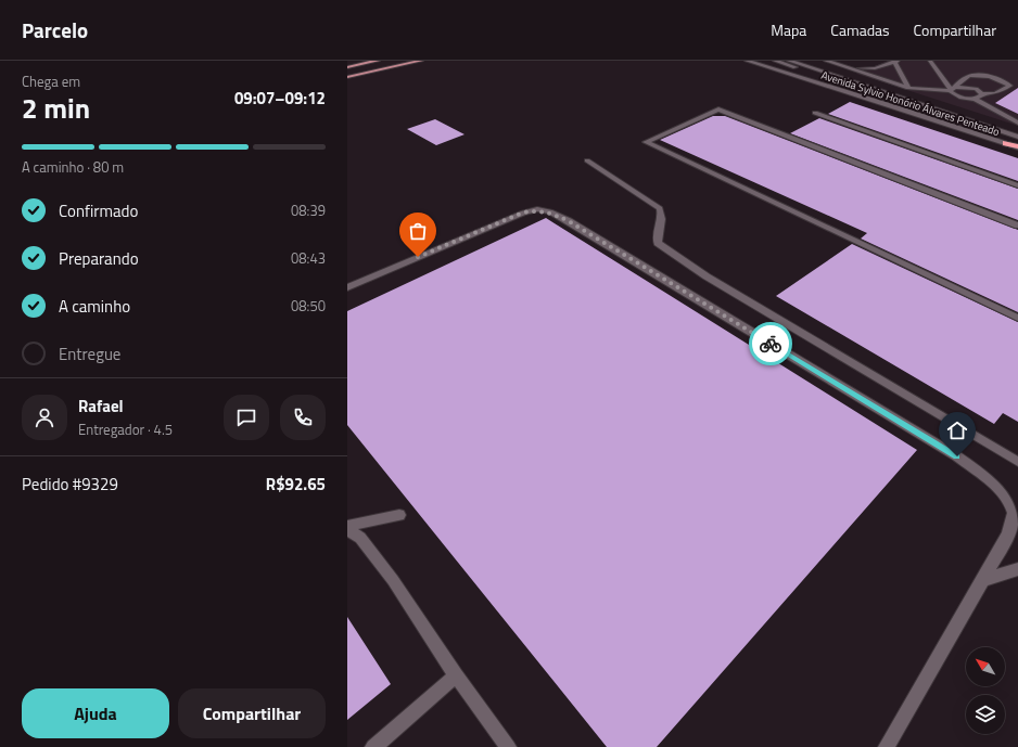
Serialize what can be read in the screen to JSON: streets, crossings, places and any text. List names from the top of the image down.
{
  "streets": {
    "street": ["Avenida Sylvio Honório Álvares Penteado"]
  },
  "north": "top left",
  "page": {
    "header": "Parcelo",
    "nav": ["Mapa", "Camadas", "Compartilhar"],
    "heading": ["2 min", "Chega em", "09:07–09:12"],
    "panel": [
      "Rafael",
      "Entregador · 4.5",
      "Pedido #9329",
      "R$92.65"
    ],
    "bar": "A caminho · 80 m",
    "list": [
      ["Confirmado", "08:39"],
      ["Preparando", "08:43"],
      ["A caminho", "08:50"],
      "Entregue"
    ],
    "buttons": ["Ajuda", "Compartilhar"]
  }
}
